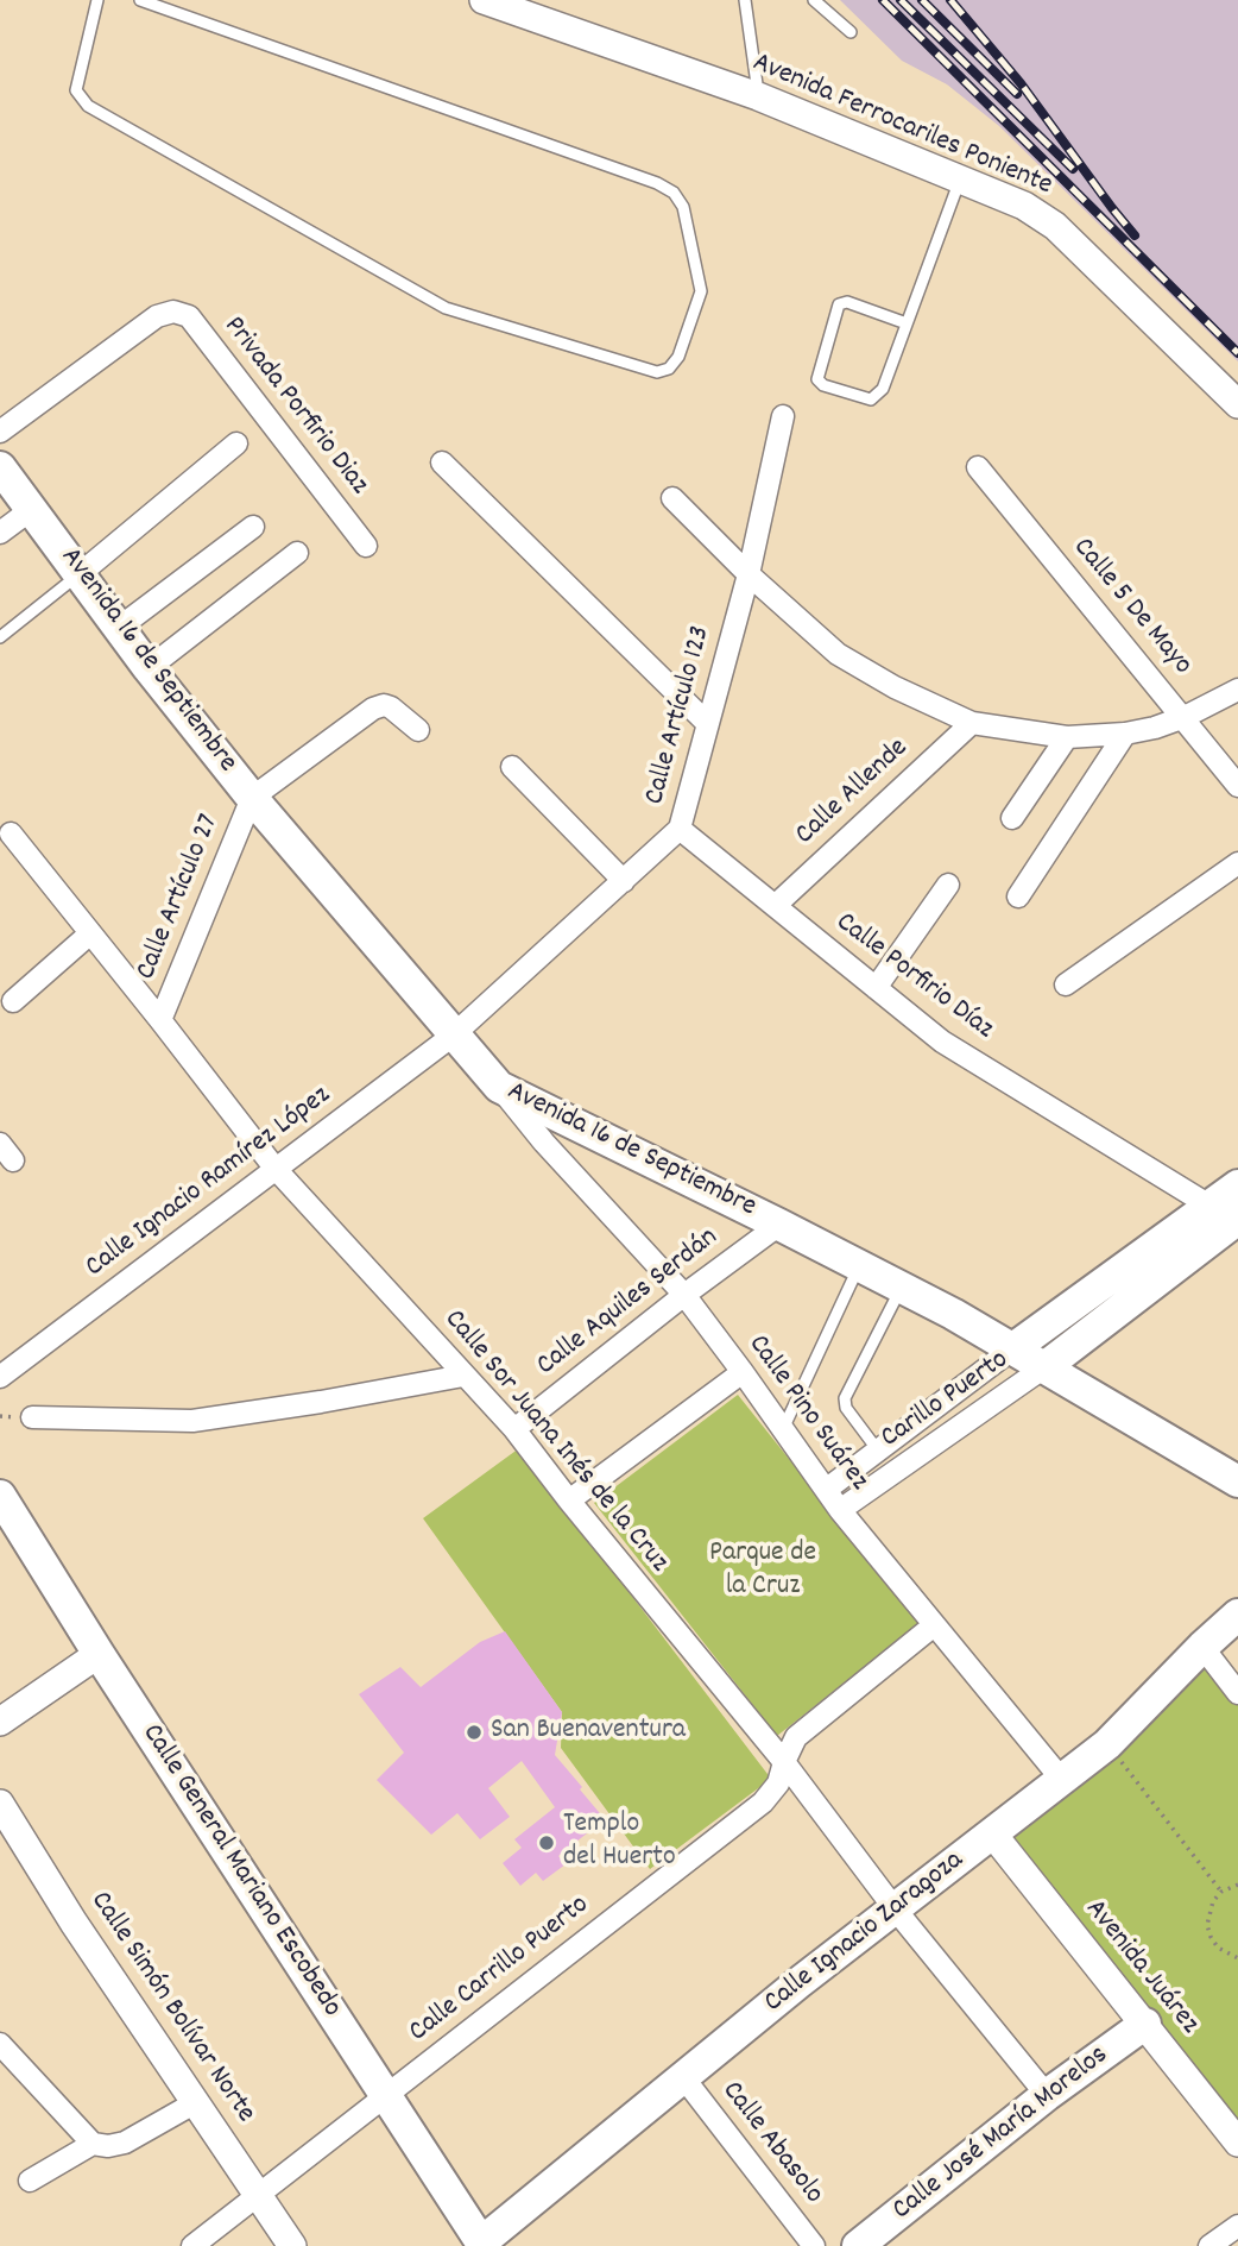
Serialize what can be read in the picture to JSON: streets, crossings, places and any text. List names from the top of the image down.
{
  "streets": {
    "main road": [
      "Avenida 16 de Septiembre",
      "Calle General Mariano Escobedo",
      "Calle Ignacio Zaragoza",
      "Calle José María Morelos"
    ],
    "street": [
      "Avenida Ferrocariles Poniente",
      "Privada Porfirio Diaz",
      "Calle 5 De Mayo",
      "Calle Artículo 123",
      "Calle Allende",
      "Calle Artículo 27",
      "Calle Porfirio Díaz",
      "Calle Ignacio Ramírez López",
      "Calle Aquiles Serdán",
      "Carillo Puerto",
      "Calle Pino Suárez",
      "Calle Sor Juana Inés de la Cruz",
      "Avenida Juárez",
      "Calle Carrillo Puerto",
      "Calle Simón Bolívar Norte",
      "Calle Abasolo"
    ]
  },
  "crossings": [
    ["Avenida 16 de Septiembre", "Calle Artículo 123"],
    ["Avenida 16 de Septiembre", "Calle Artículo 27"],
    ["Avenida 16 de Septiembre", "Calle Ignacio Ramírez López"],
    ["Avenida 16 de Septiembre", "Calle Aquiles Serdán"],
    ["Avenida 16 de Septiembre", "Carillo Puerto"],
    ["Avenida 16 de Septiembre", "Calle Pino Suárez"],
    ["Calle Artículo 123", "Calle Porfirio Díaz"],
    ["Calle Artículo 123", "Calle Ignacio Ramírez López"],
    ["Calle Allende", "Calle Porfirio Díaz"],
    ["Calle Artículo 27", "Calle Sor Juana Inés de la Cruz"],
    ["Calle Ignacio Ramírez López", "Calle Sor Juana Inés de la Cruz"],
    ["Calle Aquiles Serdán", "Calle Pino Suárez"],
    ["Calle Aquiles Serdán", "Calle Sor Juana Inés de la Cruz"],
    ["Carillo Puerto", "Calle Pino Suárez"],
    ["Calle Pino Suárez", "Calle Ignacio Zaragoza"],
    ["Calle Pino Suárez", "Calle Carrillo Puerto"],
    ["Calle Sor Juana Inés de la Cruz", "Calle Ignacio Zaragoza"],
    ["Calle Sor Juana Inés de la Cruz", "Calle Carrillo Puerto"],
    ["Calle Sor Juana Inés de la Cruz", "Calle José María Morelos"],
    ["Calle General Mariano Escobedo", "Calle Ignacio Zaragoza"],
    ["Calle General Mariano Escobedo", "Calle Carrillo Puerto"],
    ["Calle Ignacio Zaragoza", "Avenida Juárez"],
    ["Calle Ignacio Zaragoza", "Calle Abasolo"],
    ["Avenida Juárez", "Calle José María Morelos"],
    ["Calle Carrillo Puerto", "Calle Simón Bolívar Norte"]
  ],
  "parks": ["Parque de la Cruz"],
  "places": ["San Buenaventura", "Templo del Huerto"]
}
